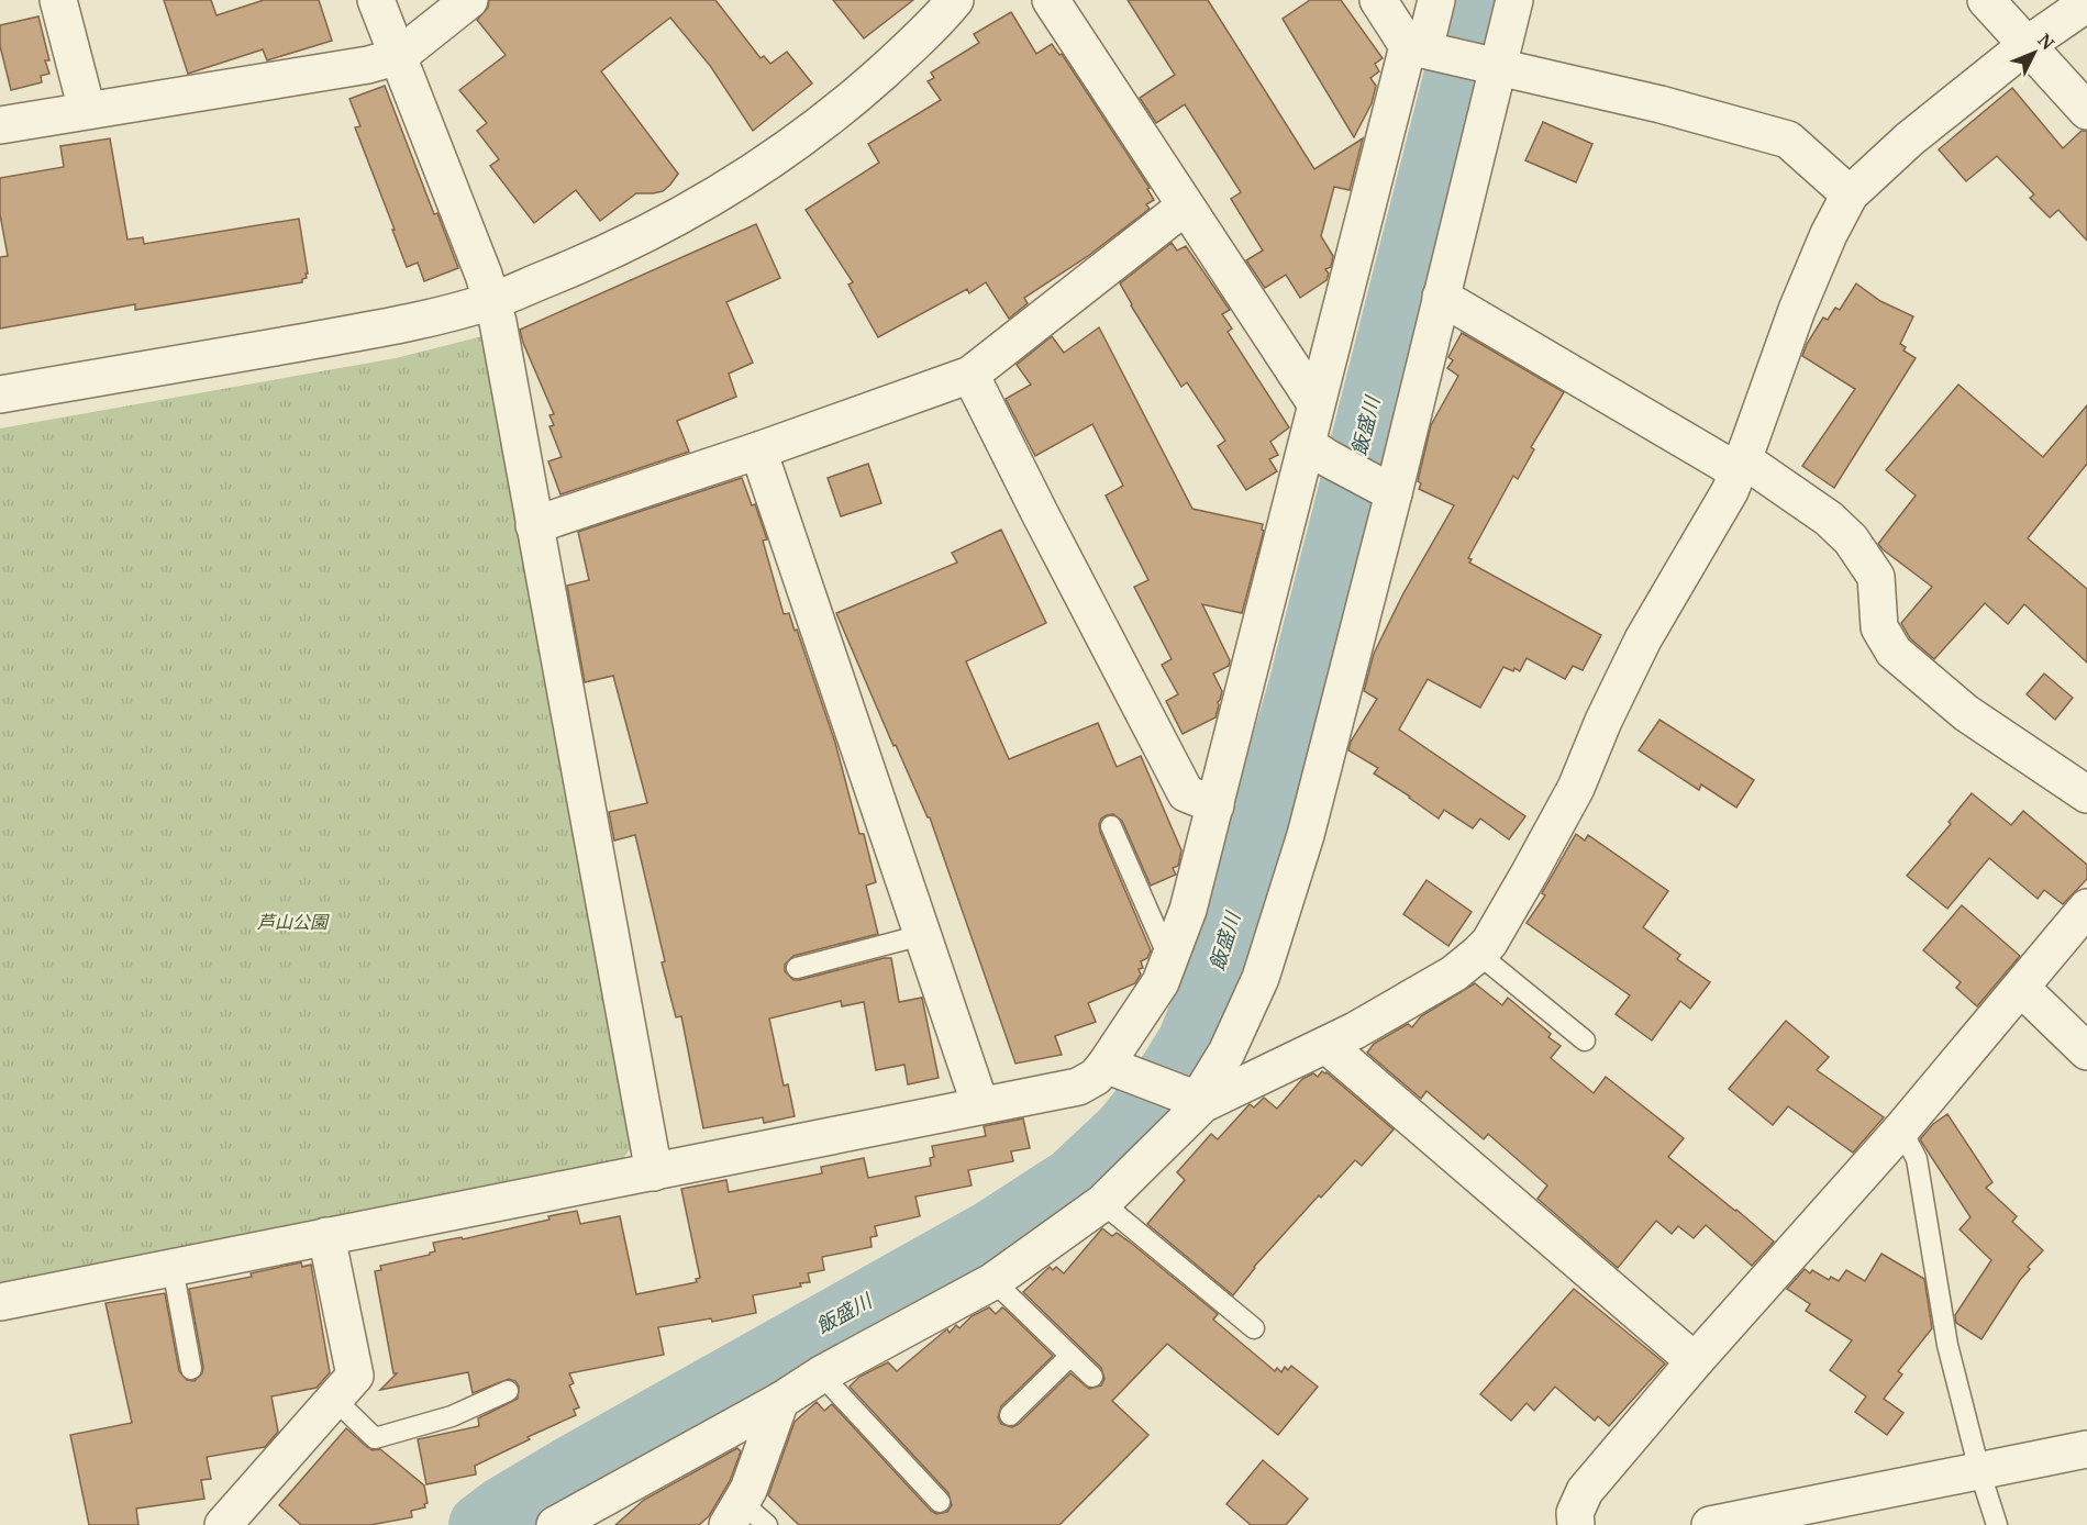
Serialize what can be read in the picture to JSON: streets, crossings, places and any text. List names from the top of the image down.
{
  "water": ["飯盛川"],
  "parks": ["芦山公園"],
  "north": "top right"
}
